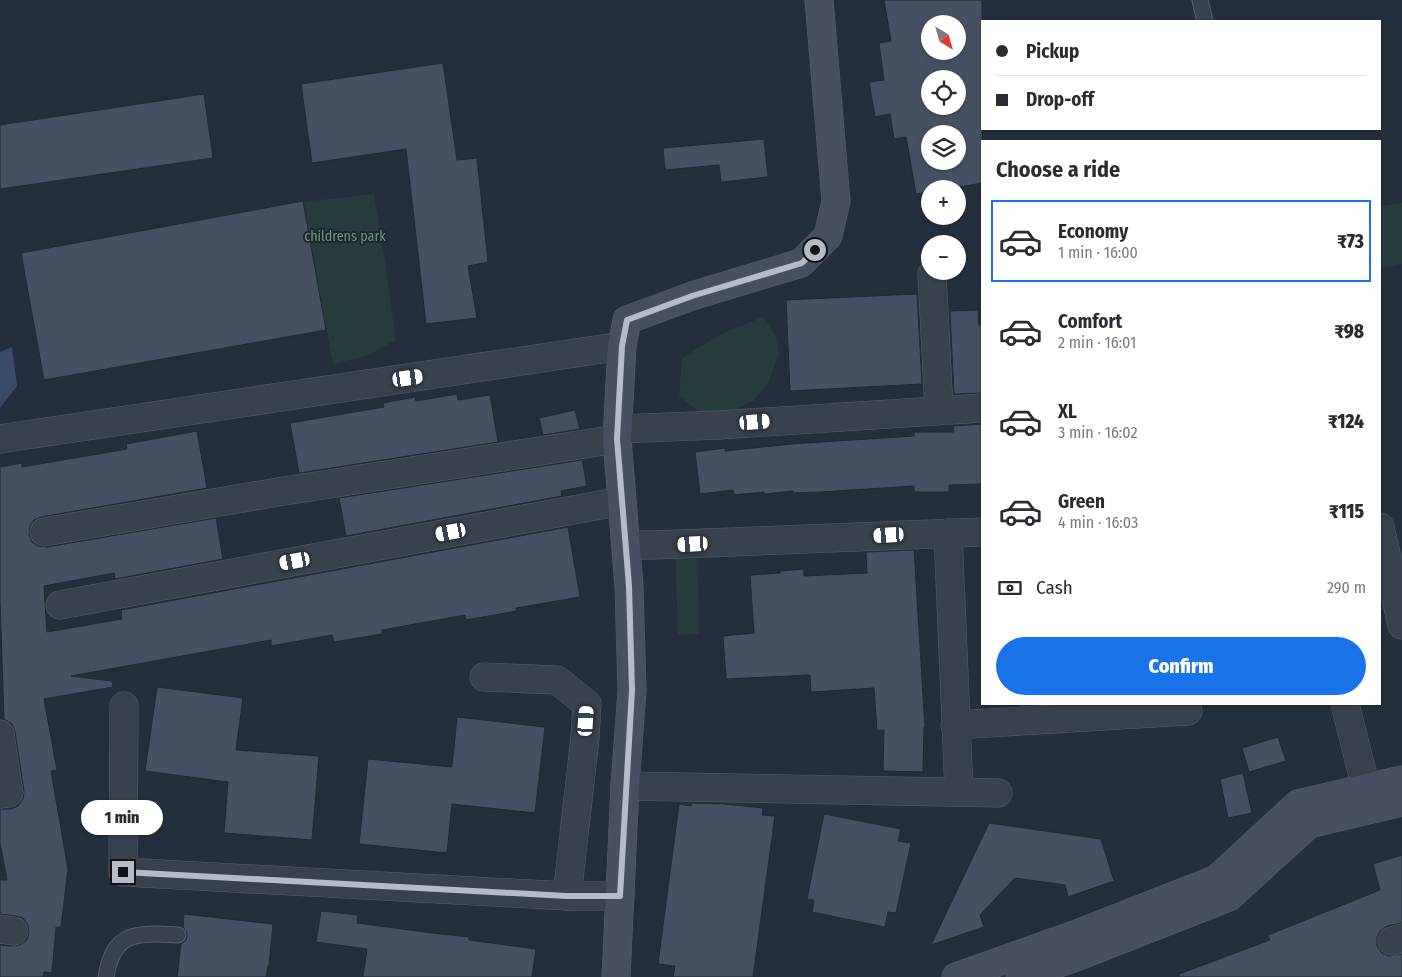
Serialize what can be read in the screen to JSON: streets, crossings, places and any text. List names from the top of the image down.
{
  "parks": ["childrens park"],
  "north": "bottom right",
  "page": {
    "map_buttons": ["+", "−"],
    "banner": ["Pickup", "Drop-off"],
    "heading": "Choose a ride",
    "list": [
      {
        "name": "Economy",
        "note": "1 min · 16:00",
        "value": "₹73"
      },
      {
        "name": "Comfort",
        "note": "2 min · 16:01",
        "value": "₹98"
      },
      {
        "name": "XL",
        "note": "3 min · 16:02",
        "value": "₹124"
      },
      {
        "name": "Green",
        "note": "4 min · 16:03",
        "value": "₹115"
      }
    ],
    "pay": ["Cash", "290 m"],
    "buttons": "Confirm",
    "bubble": "1 min"
  }
}
